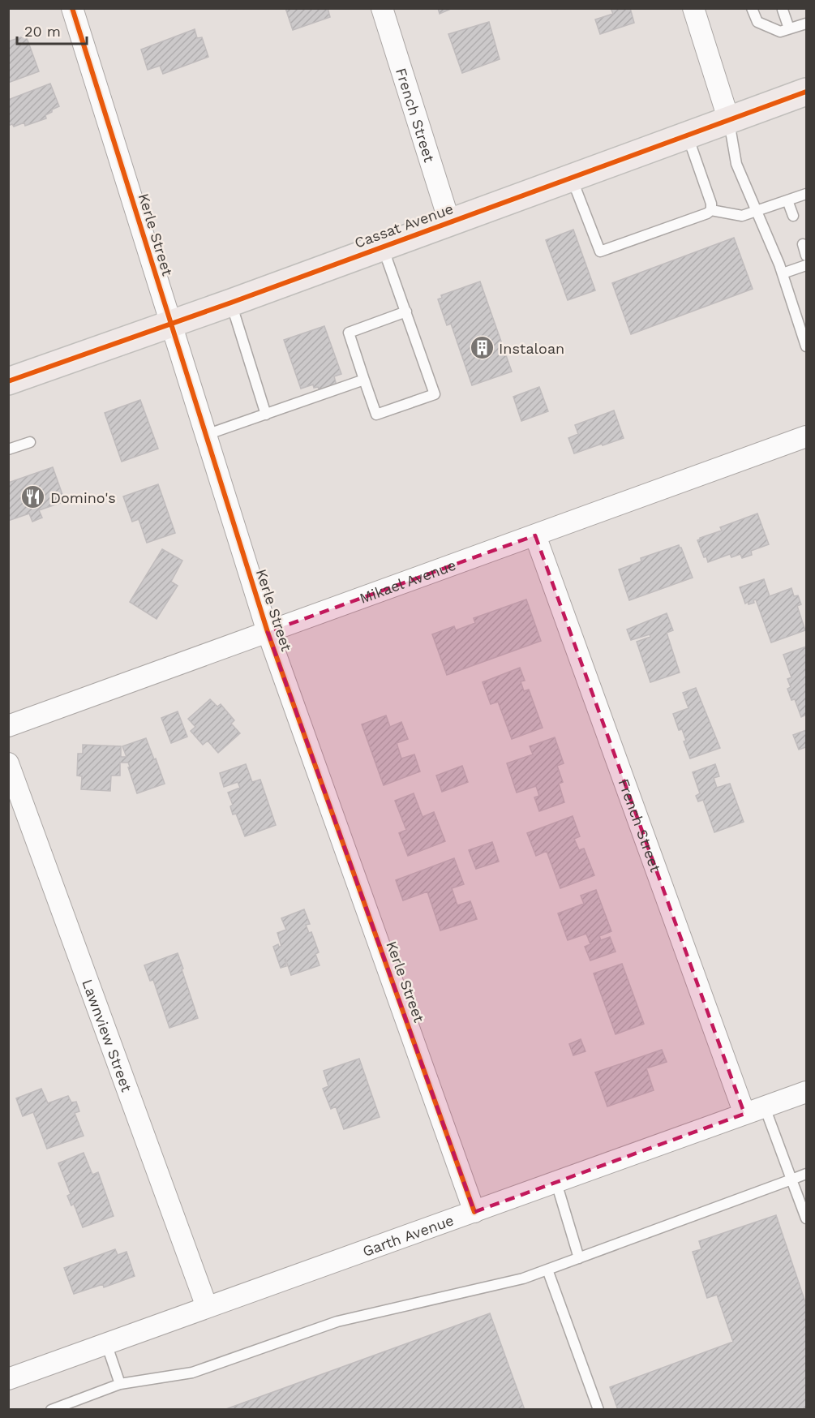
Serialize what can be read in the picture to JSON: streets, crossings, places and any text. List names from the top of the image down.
{
  "streets": {
    "main road": ["Cassat Avenue"],
    "street": [
      "French Street",
      "Kerle Street",
      "Mikael Avenue",
      "Lawnview Street",
      "Garth Avenue"
    ]
  },
  "crossings": [
    ["French Street", "Cassat Avenue"],
    ["French Street", "Mikael Avenue"],
    ["French Street", "Garth Avenue"],
    ["Cassat Avenue", "Kerle Street"],
    ["Kerle Street", "Mikael Avenue"],
    ["Kerle Street", "Garth Avenue"],
    ["Lawnview Street", "Garth Avenue"]
  ],
  "places": {
    "building": ["Instaloan"],
    "restaurant": ["Domino's"]
  },
  "scale_bar": "20 m"
}
